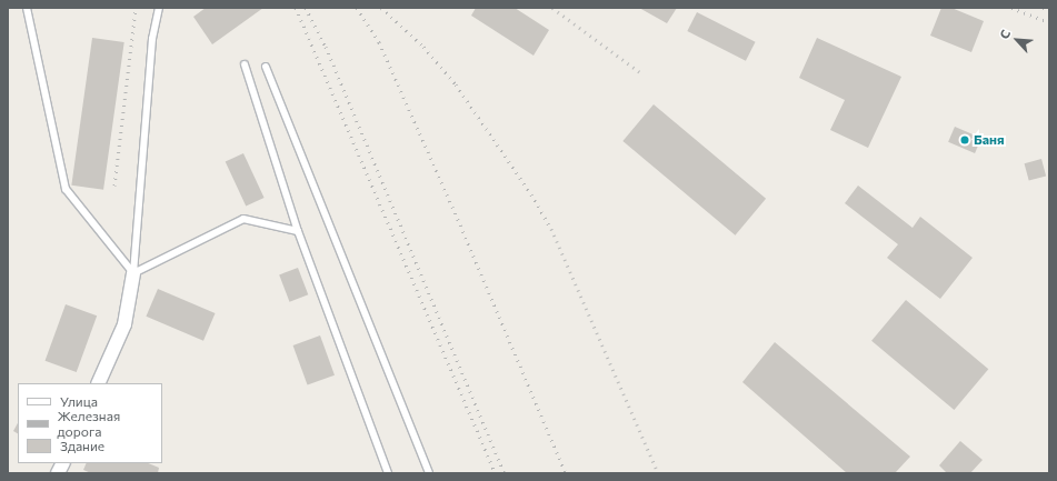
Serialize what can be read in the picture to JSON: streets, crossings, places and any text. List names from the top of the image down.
{
  "places": ["Баня"],
  "legend": ["Улица", "Железная дорога", "Здание"],
  "north": "top left"
}
